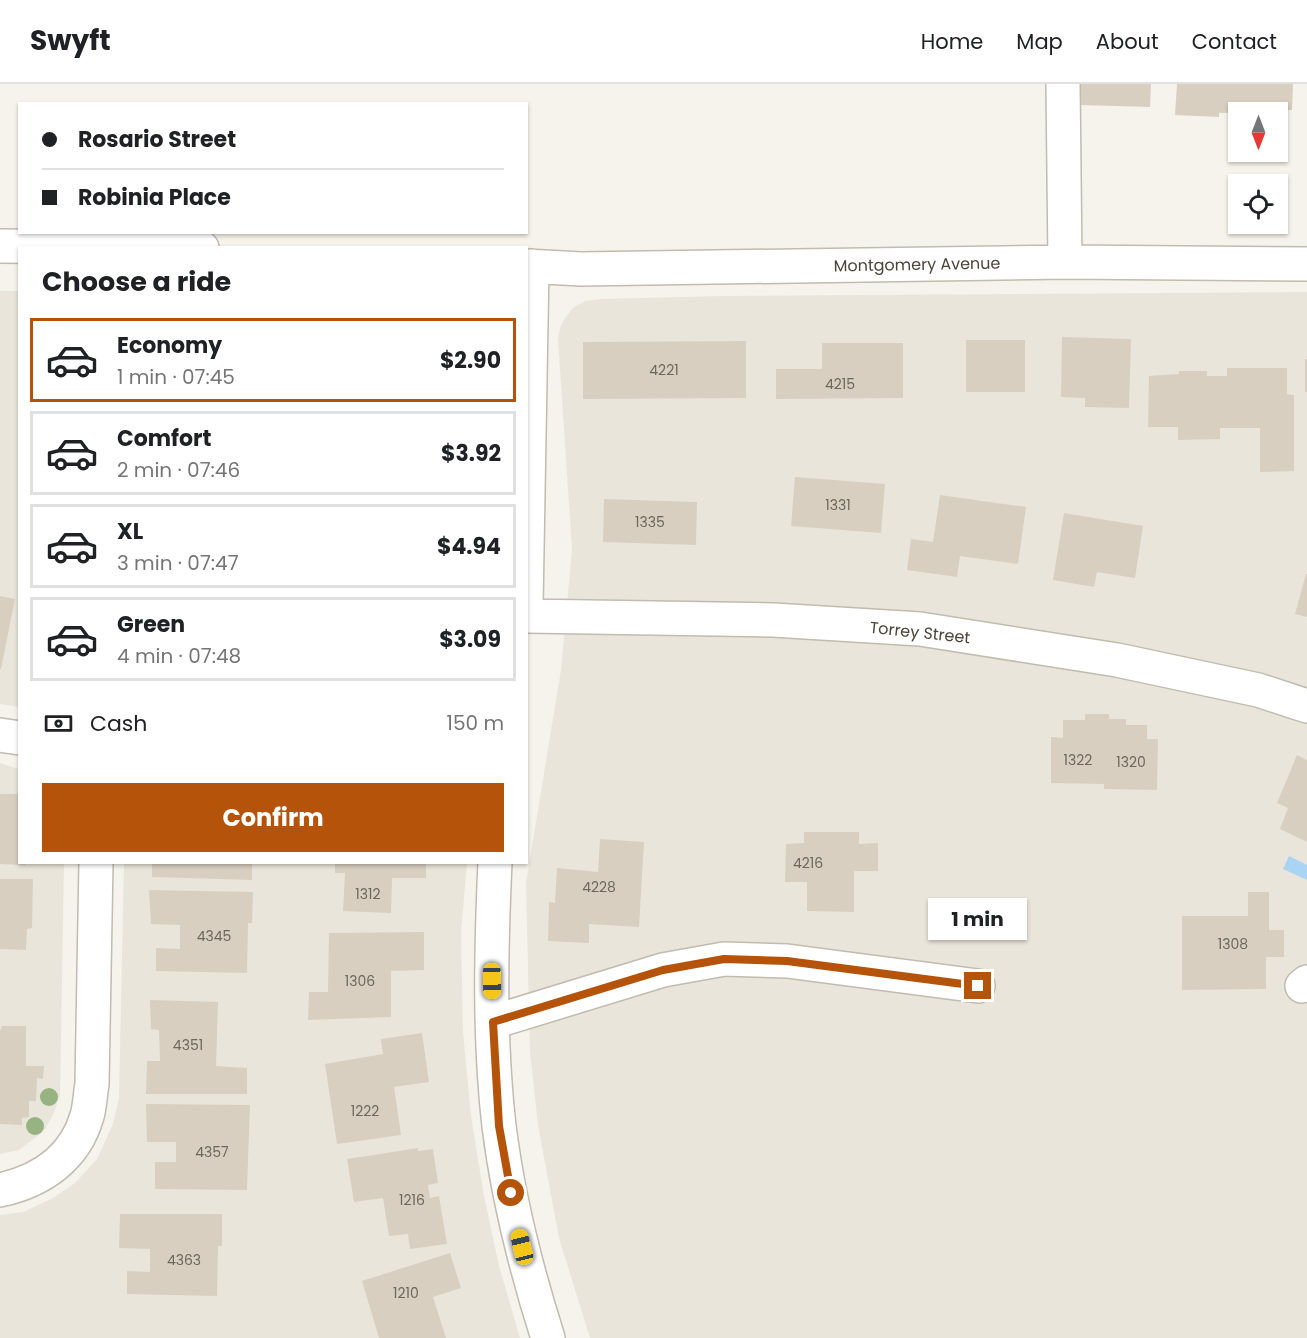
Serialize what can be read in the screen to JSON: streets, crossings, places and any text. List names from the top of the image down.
{
  "streets": {
    "street": ["Montgomery Avenue", "Torrey Street"]
  },
  "house_numbers": [
    "4221",
    "4215",
    "1331",
    "1335",
    "1322",
    "1320",
    "4216",
    "4228",
    "1312",
    "4345",
    "1308",
    "1306",
    "4351",
    "1222",
    "4357",
    "1216",
    "4363",
    "1210"
  ],
  "north": "bottom",
  "page": {
    "header": "Swyft",
    "nav": [
      "Home",
      "Map",
      "About",
      "Contact"
    ],
    "banner": ["Rosario Street", "Robinia Place"],
    "heading": "Choose a ride",
    "list": [
      {
        "name": "Economy",
        "note": "1 min · 07:45",
        "value": "$2.90"
      },
      {
        "name": "Comfort",
        "note": "2 min · 07:46",
        "value": "$3.92"
      },
      {
        "name": "XL",
        "note": "3 min · 07:47",
        "value": "$4.94"
      },
      {
        "name": "Green",
        "note": "4 min · 07:48",
        "value": "$3.09"
      }
    ],
    "pay": ["Cash", "150 m"],
    "buttons": "Confirm",
    "bubble": "1 min"
  }
}
